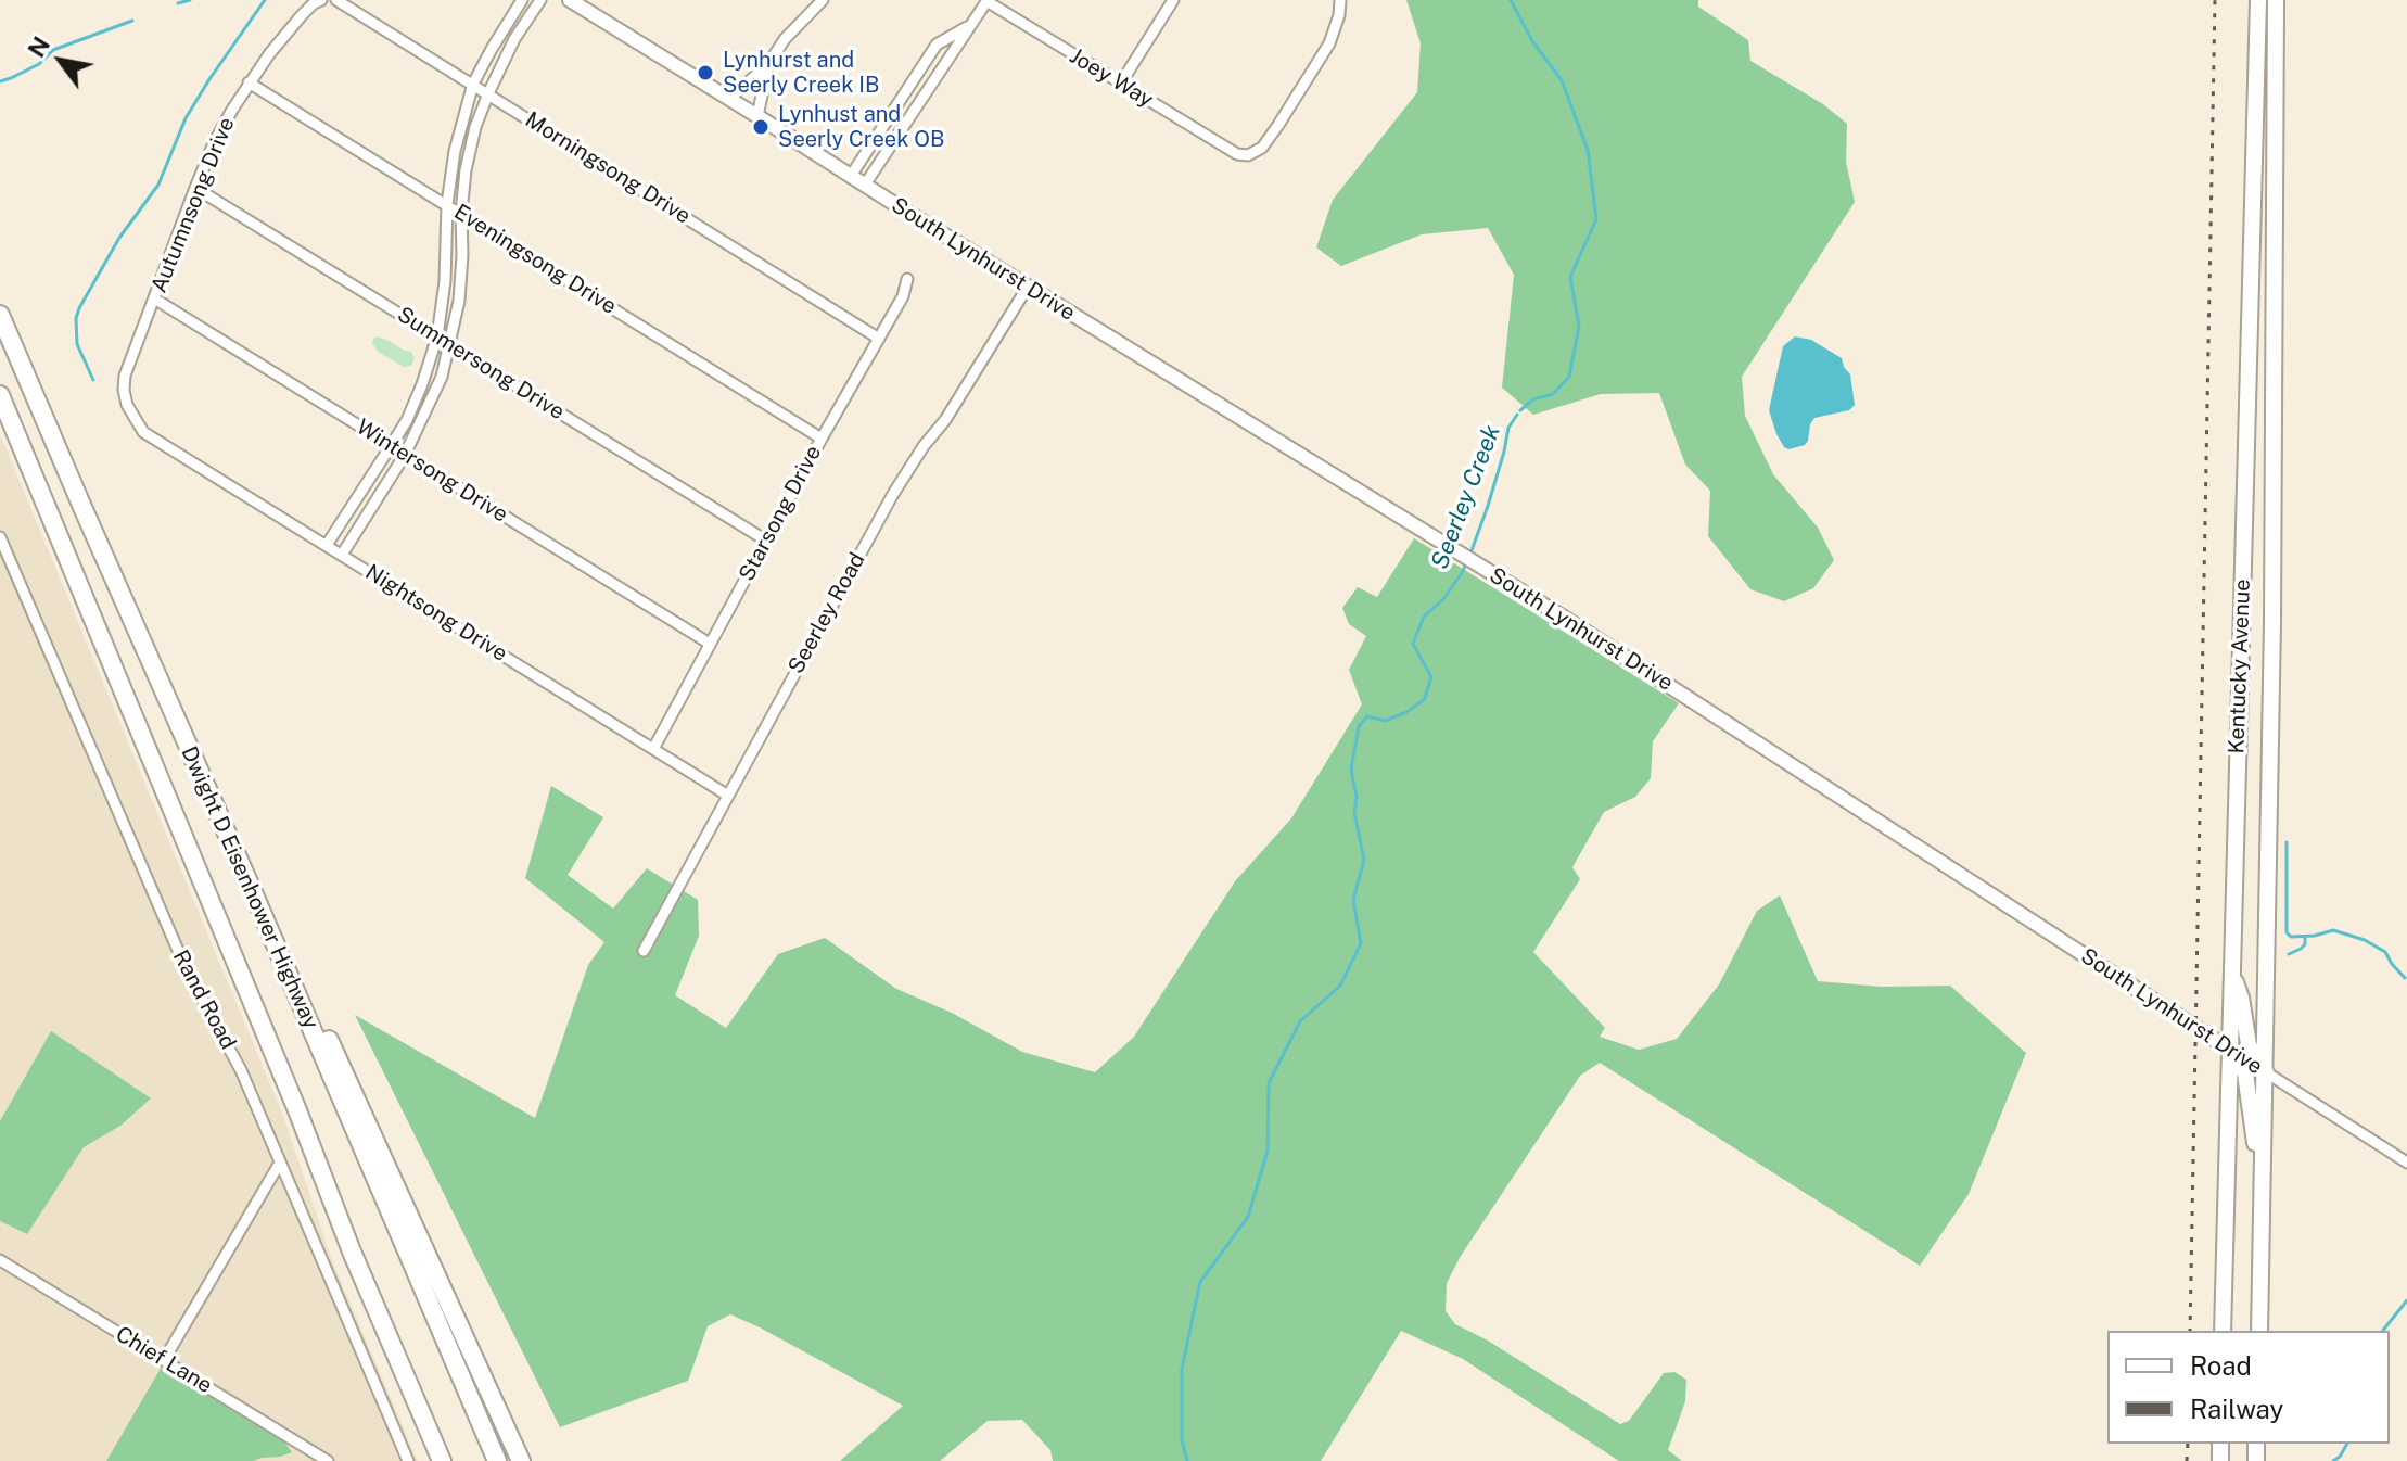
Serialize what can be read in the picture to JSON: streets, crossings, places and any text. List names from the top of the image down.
{
  "streets": {
    "highway": ["Dwight D Eisenhower Highway"],
    "main road": ["South Lynhurst Drive", "Kentucky Avenue"],
    "street": [
      "Joey Way",
      "Morningsong Drive",
      "Autumnsong Drive",
      "Eveningsong Drive",
      "Summersong Drive",
      "Wintersong Drive",
      "Starsong Drive",
      "Nightsong Drive",
      "Seerley Road",
      "Rand Road",
      "Chief Lane"
    ]
  },
  "crossings": [
    ["Morningsong Drive", "Starsong Drive"],
    ["Autumnsong Drive", "Eveningsong Drive"],
    ["Autumnsong Drive", "Summersong Drive"],
    ["Autumnsong Drive", "Wintersong Drive"],
    ["Autumnsong Drive", "Nightsong Drive"],
    ["Eveningsong Drive", "Starsong Drive"],
    ["South Lynhurst Drive", "Seerley Road"],
    ["South Lynhurst Drive", "Kentucky Avenue"],
    ["Summersong Drive", "Starsong Drive"],
    ["Wintersong Drive", "Starsong Drive"],
    ["Starsong Drive", "Nightsong Drive"],
    ["Nightsong Drive", "Seerley Road"]
  ],
  "water": ["Seerley Creek"],
  "places": ["Lynhurst and Seerly Creek IB", "Lynhust and Seerly Creek OB"],
  "legend": ["Road", "Railway"],
  "north": "top left"
}
